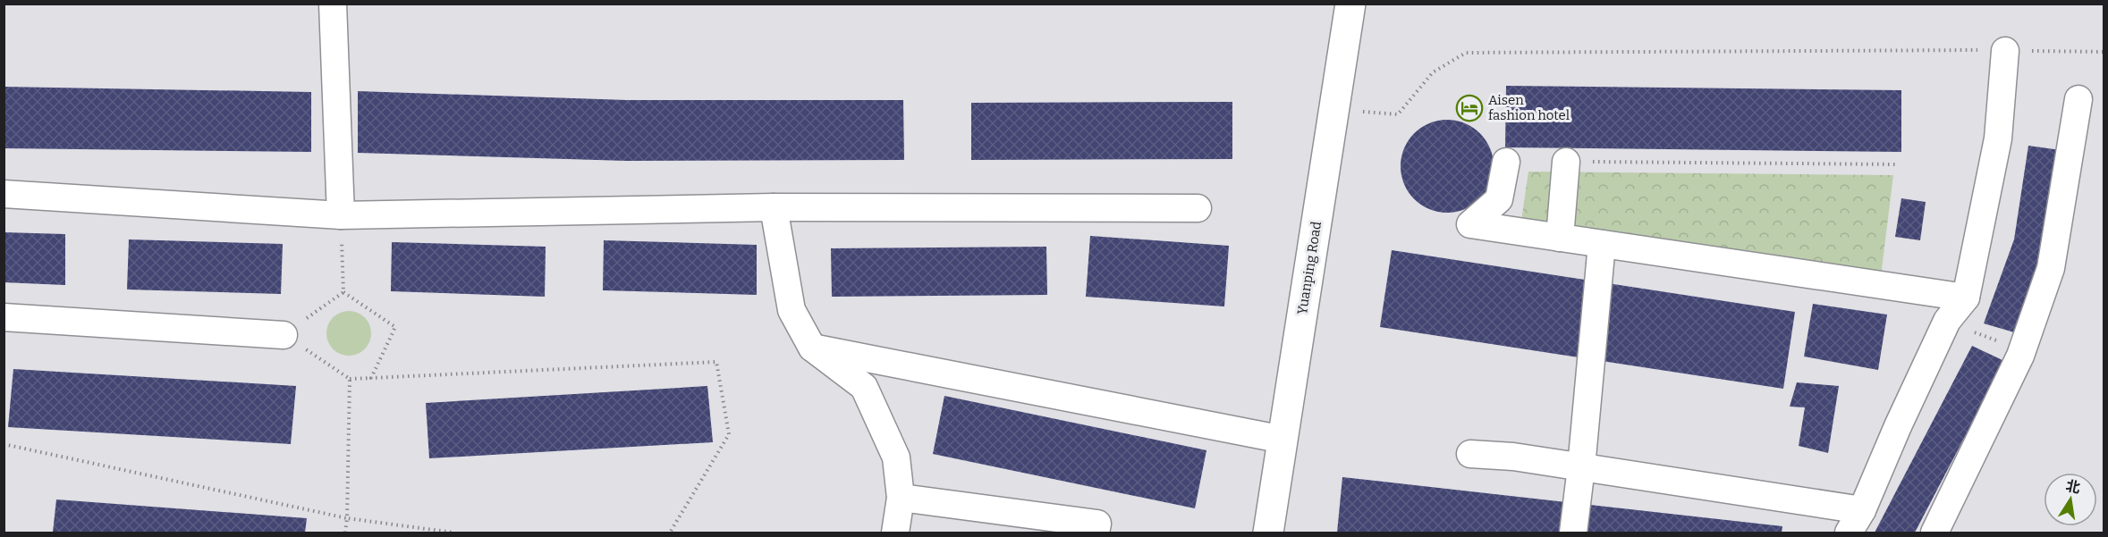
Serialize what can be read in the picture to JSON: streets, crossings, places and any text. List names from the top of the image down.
{
  "streets": {
    "street": ["Yuanping Road"]
  },
  "places": {
    "hotel": ["Aisen fashion hotel"]
  },
  "north": "top"
}
